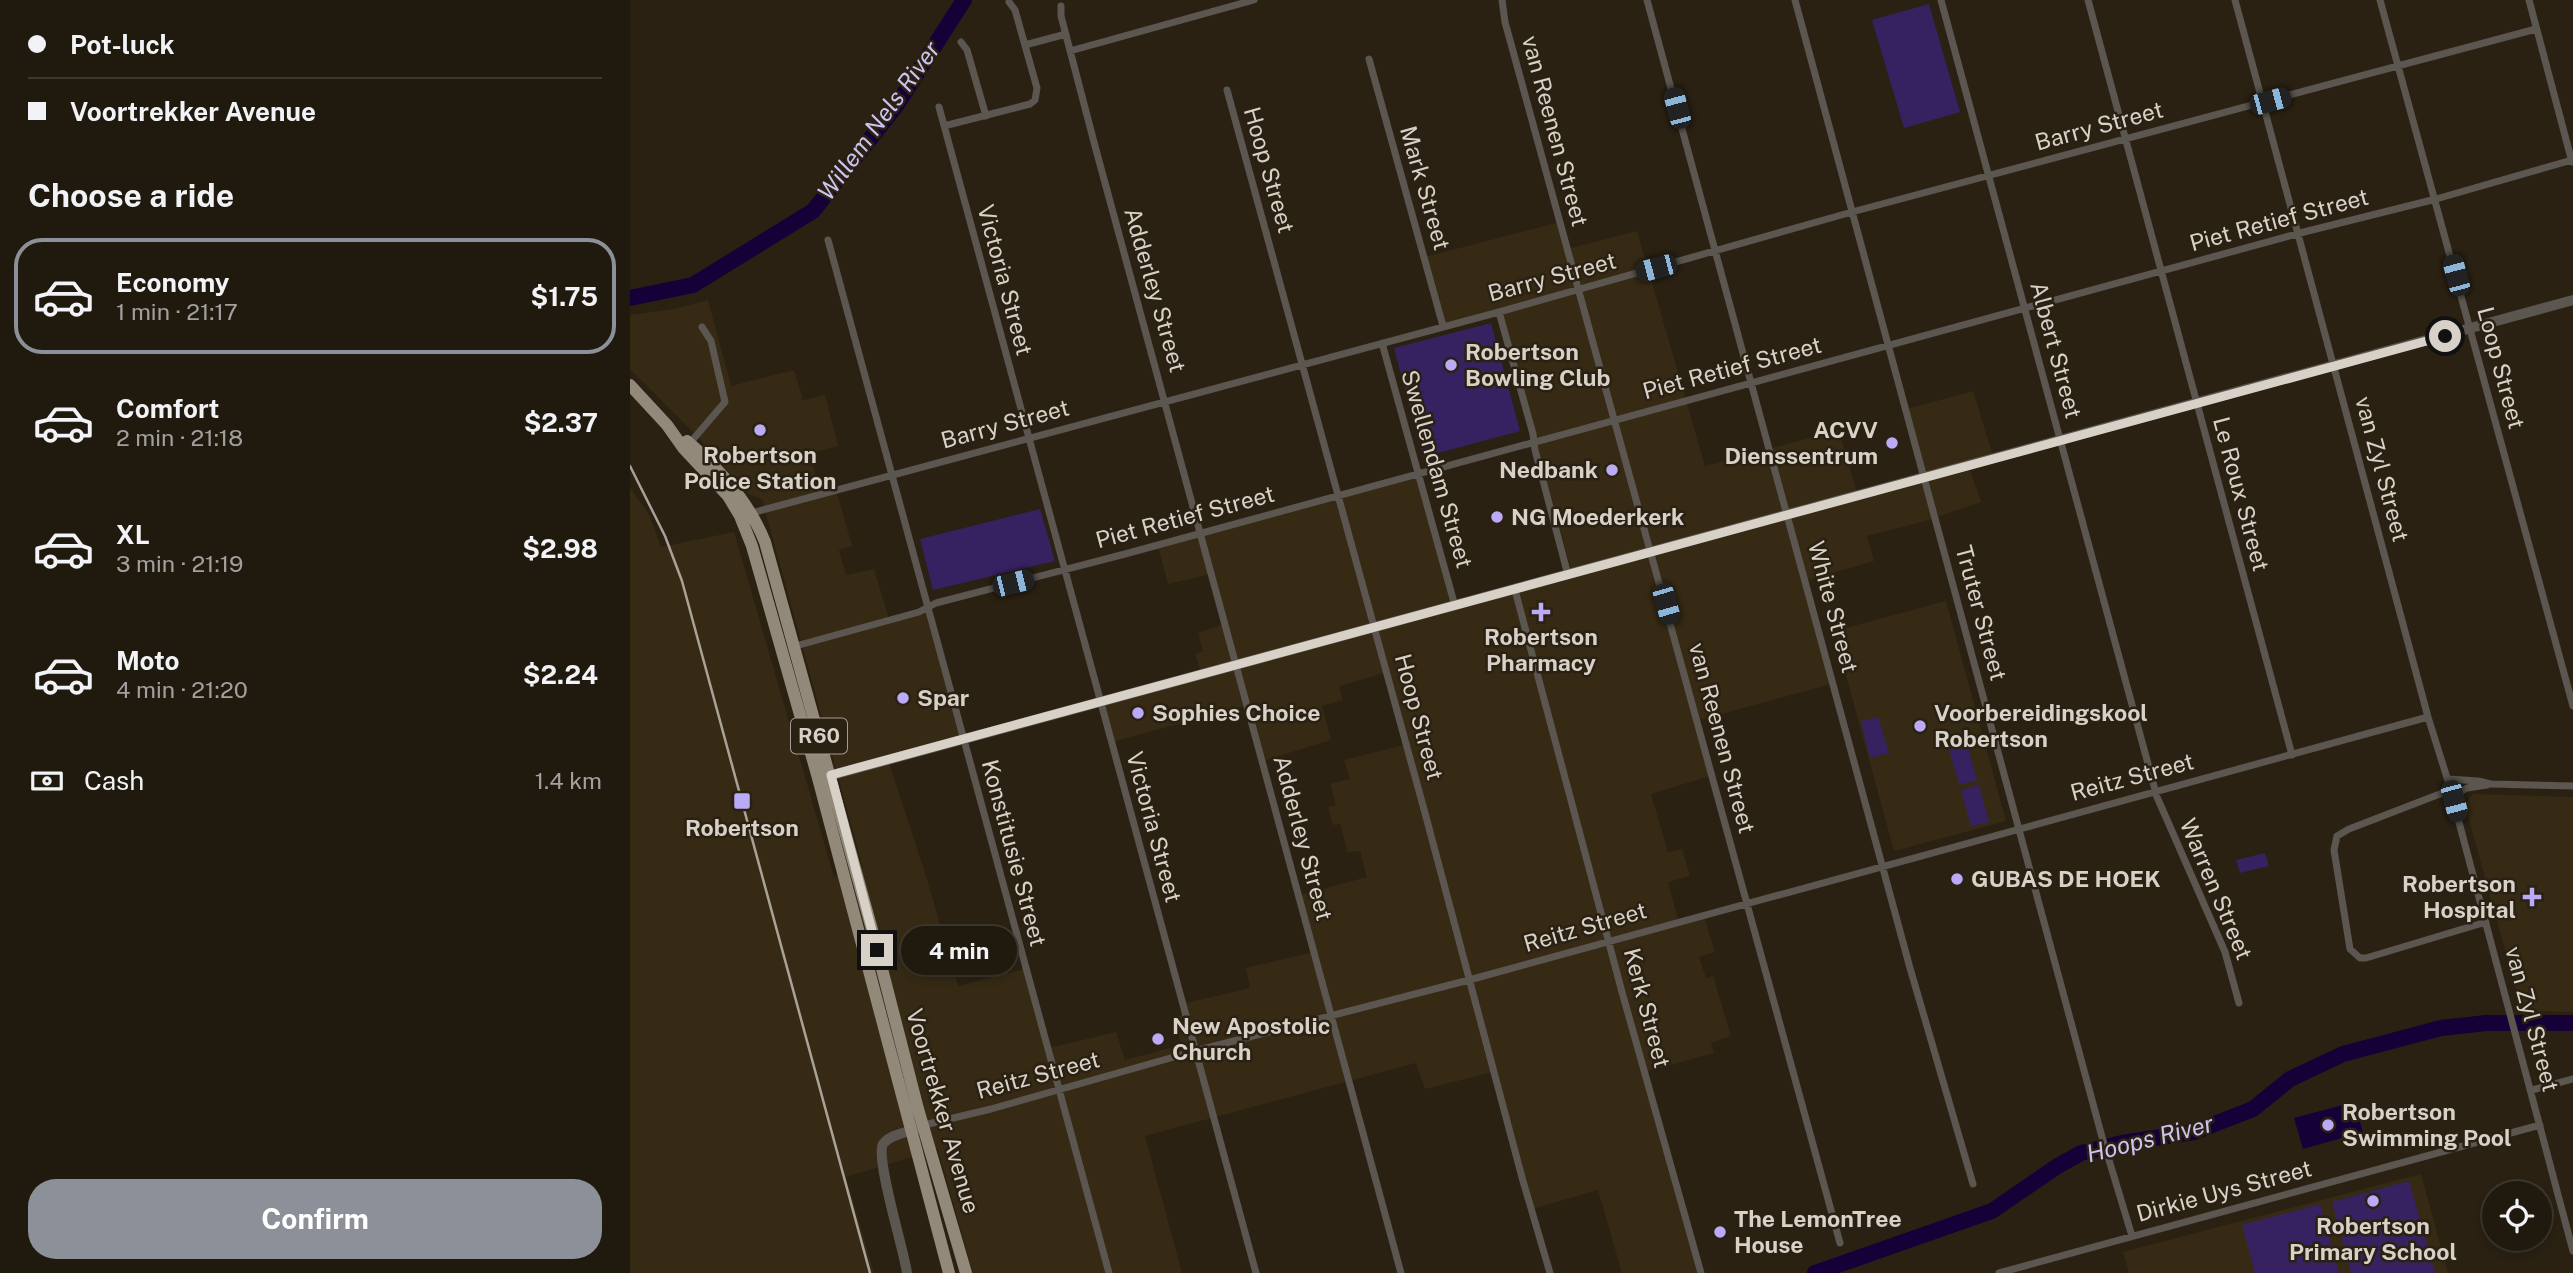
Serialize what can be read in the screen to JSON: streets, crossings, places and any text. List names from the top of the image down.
{
  "streets": {
    "main road": ["R60", "Voortrekker Avenue"],
    "street": [
      "Barry Street",
      "van Reenen Street",
      "Hoop Street",
      "Mark Street",
      "Piet Retief Street",
      "Victoria Street",
      "Adderley Street",
      "Albert Street",
      "Loop Street",
      "Swellendam Street",
      "van Zyl Street",
      "Le Roux Street",
      "White Street",
      "Truter Street",
      "Reitz Street",
      "Konstitusie Street",
      "Warren Street",
      "Kerk Street",
      "Dirkie Uys Street"
    ]
  },
  "crossings": [
    ["Barry Street", "van Reenen Street"],
    ["Barry Street", "Hoop Street"],
    ["Barry Street", "Mark Street"],
    ["Barry Street", "Victoria Street"],
    ["Barry Street", "Adderley Street"],
    ["Barry Street", "Albert Street"],
    ["Barry Street", "Loop Street"],
    ["Barry Street", "Swellendam Street"],
    ["Barry Street", "van Zyl Street"],
    ["Barry Street", "Le Roux Street"],
    ["Barry Street", "White Street"],
    ["Barry Street", "Truter Street"],
    ["Barry Street", "Konstitusie Street"],
    ["Barry Street", "Voortrekker Avenue"],
    ["van Reenen Street", "Piet Retief Street"],
    ["van Reenen Street", "Reitz Street"],
    ["Hoop Street", "Piet Retief Street"],
    ["Hoop Street", "Reitz Street"],
    ["Piet Retief Street", "Victoria Street"],
    ["Piet Retief Street", "Adderley Street"],
    ["Piet Retief Street", "Albert Street"],
    ["Piet Retief Street", "Loop Street"],
    ["Piet Retief Street", "Swellendam Street"],
    ["Piet Retief Street", "van Zyl Street"],
    ["Piet Retief Street", "Le Roux Street"],
    ["Piet Retief Street", "White Street"],
    ["Piet Retief Street", "Truter Street"],
    ["Piet Retief Street", "Konstitusie Street"],
    ["Piet Retief Street", "Voortrekker Avenue"],
    ["Victoria Street", "Reitz Street"],
    ["Adderley Street", "Reitz Street"],
    ["Albert Street", "Reitz Street"],
    ["Albert Street", "Warren Street"],
    ["van Zyl Street", "Reitz Street"],
    ["van Zyl Street", "Dirkie Uys Street"],
    ["Le Roux Street", "Reitz Street"],
    ["White Street", "Reitz Street"],
    ["Truter Street", "Reitz Street"],
    ["Truter Street", "Dirkie Uys Street"],
    ["Reitz Street", "Konstitusie Street"],
    ["Reitz Street", "Warren Street"],
    ["Reitz Street", "Kerk Street"],
    ["Reitz Street", "Voortrekker Avenue"]
  ],
  "water": ["Willem Nels River", "Hoops River"],
  "places": {
    "other": [
      "Robertson Bowling Club",
      "Robertson Police Station",
      "ACVV Dienssentrum",
      "Nedbank",
      "NG Moederkerk",
      "Spar",
      "Sophies Choice",
      "Voorbereidingskool Robertson",
      "GUBAS DE HOEK",
      "New Apostolic Church",
      "Robertson Swimming Pool",
      "Robertson Primary School",
      "The LemonTree House"
    ],
    "health": ["Robertson Pharmacy", "Robertson Hospital"],
    "transit": ["Robertson"]
  },
  "page": {
    "banner": ["Pot-luck", "Voortrekker Avenue"],
    "heading": "Choose a ride",
    "list": [
      {
        "name": "Economy",
        "note": "1 min · 21:17",
        "value": "$1.75"
      },
      {
        "name": "Comfort",
        "note": "2 min · 21:18",
        "value": "$2.37"
      },
      {
        "name": "XL",
        "note": "3 min · 21:19",
        "value": "$2.98"
      },
      {
        "name": "Moto",
        "note": "4 min · 21:20",
        "value": "$2.24"
      }
    ],
    "pay": ["Cash", "1.4 km"],
    "bubble": "4 min",
    "buttons": "Confirm"
  }
}
